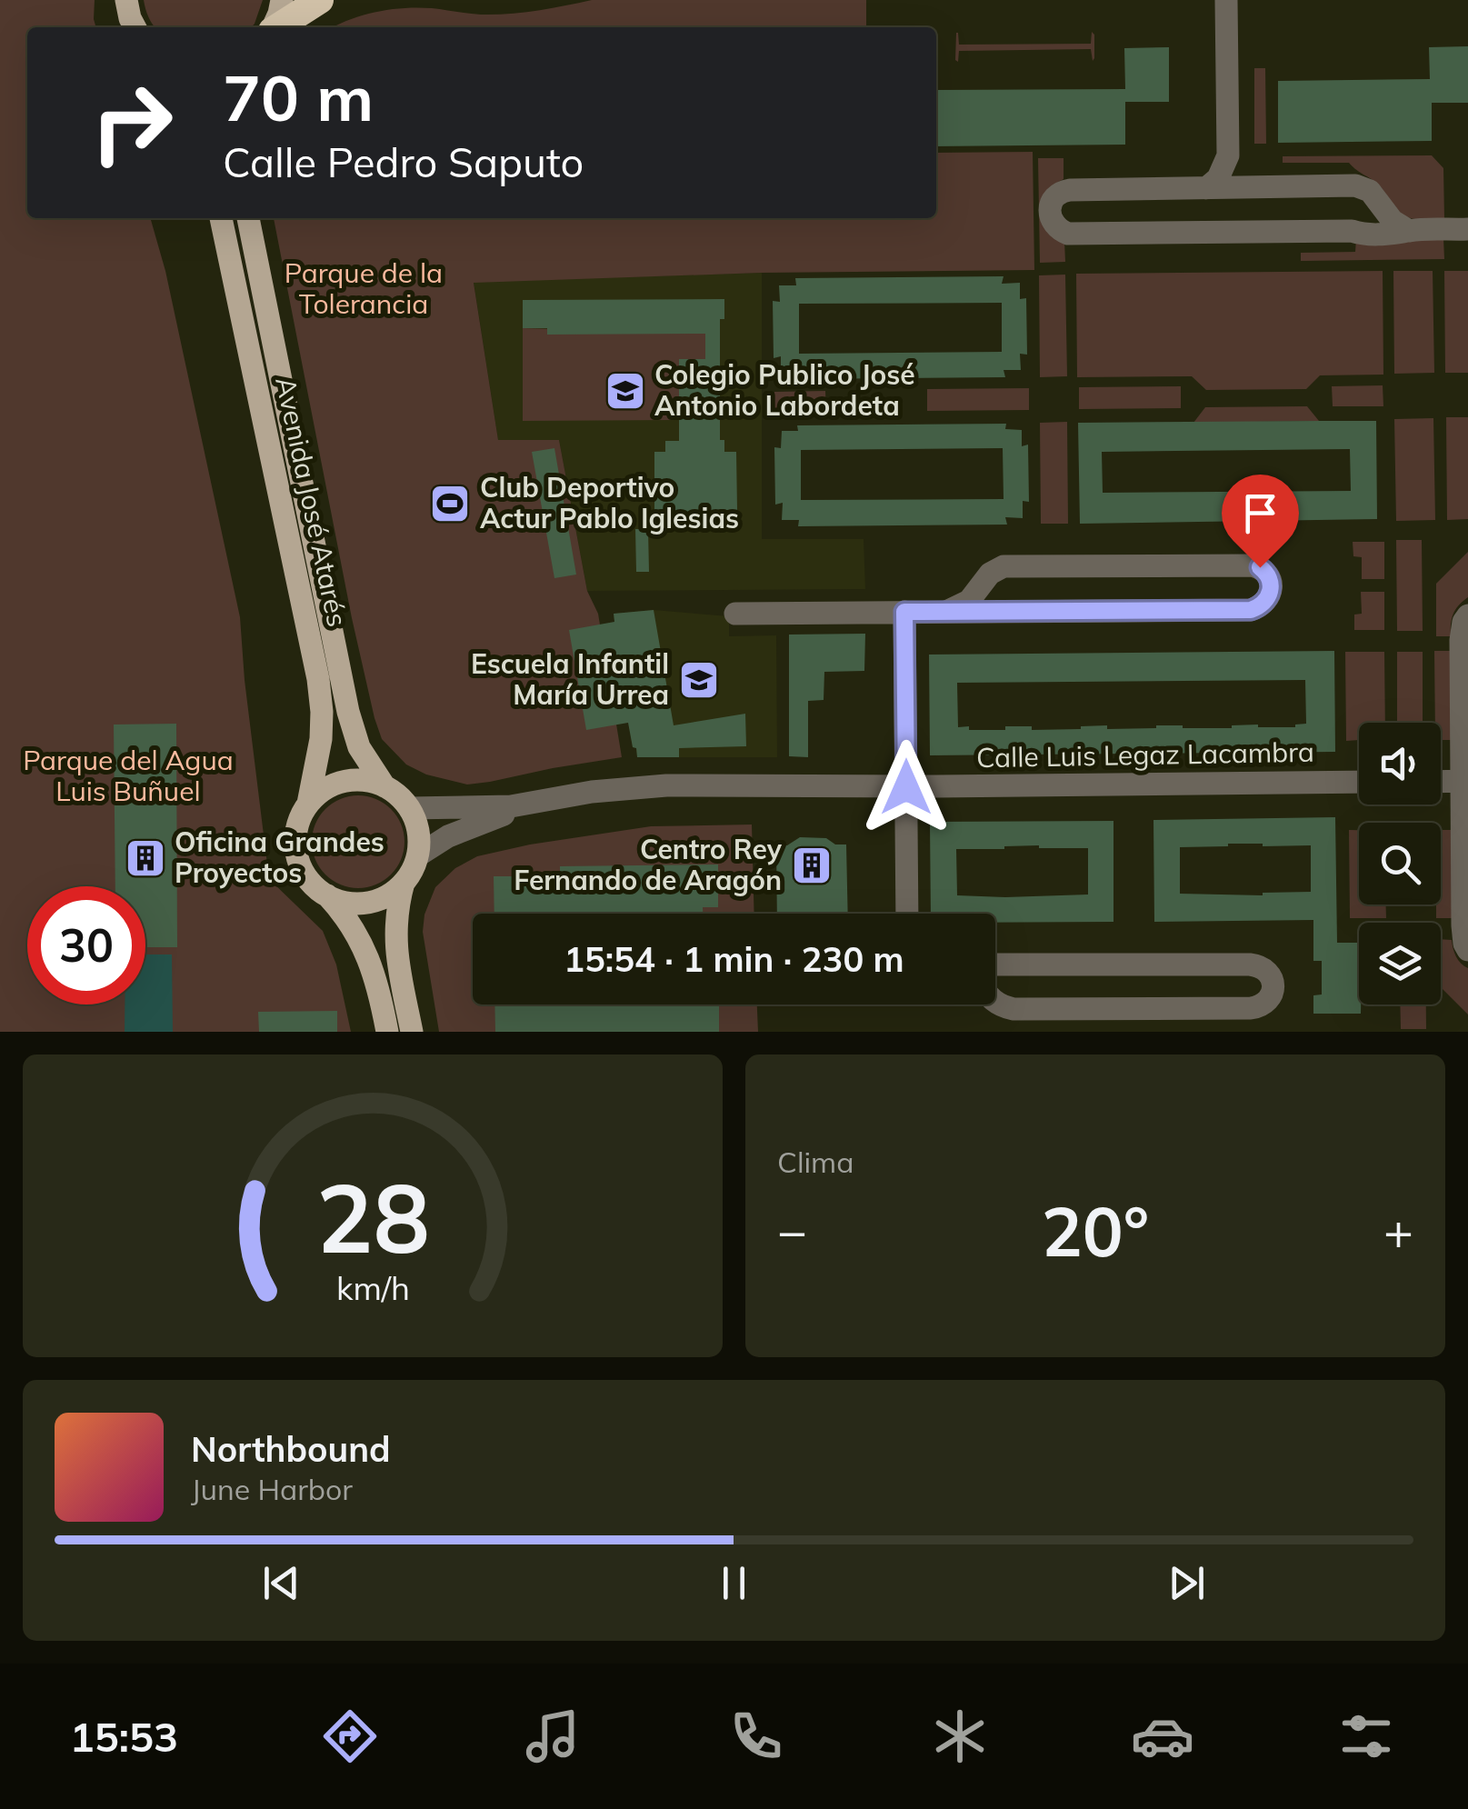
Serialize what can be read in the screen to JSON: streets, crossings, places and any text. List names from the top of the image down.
{
  "streets": {
    "main road": ["Avenida José Atarés"],
    "street": ["Calle Luis Legaz Lacambra"]
  },
  "crossings": [
    ["Avenida José Atarés", "Calle Luis Legaz Lacambra"]
  ],
  "parks": ["Parque de la Tolerancia", "Parque del Agua Luis Buñuel"],
  "places": {
    "school or university": ["Colegio Publico José Antonio Labordeta", "Escuela Infantil María Urrea"],
    "sports": ["Club Deportivo Actur Pablo Iglesias"],
    "building": ["Oficina Grandes Proyectos", "Centro Rey Fernando de Aragón"]
  },
  "page": {
    "turn": ["70 m", "Calle Pedro Saputo"],
    "limit": "30",
    "trip": "15:54 · 1 min · 230 m",
    "tile": "Clima",
    "heat": ["−", "20°", "+"],
    "song": ["Northbound", "June Harbor"],
    "tabs": "15:53",
    "gauge": ["28", "km/h"]
  }
}
